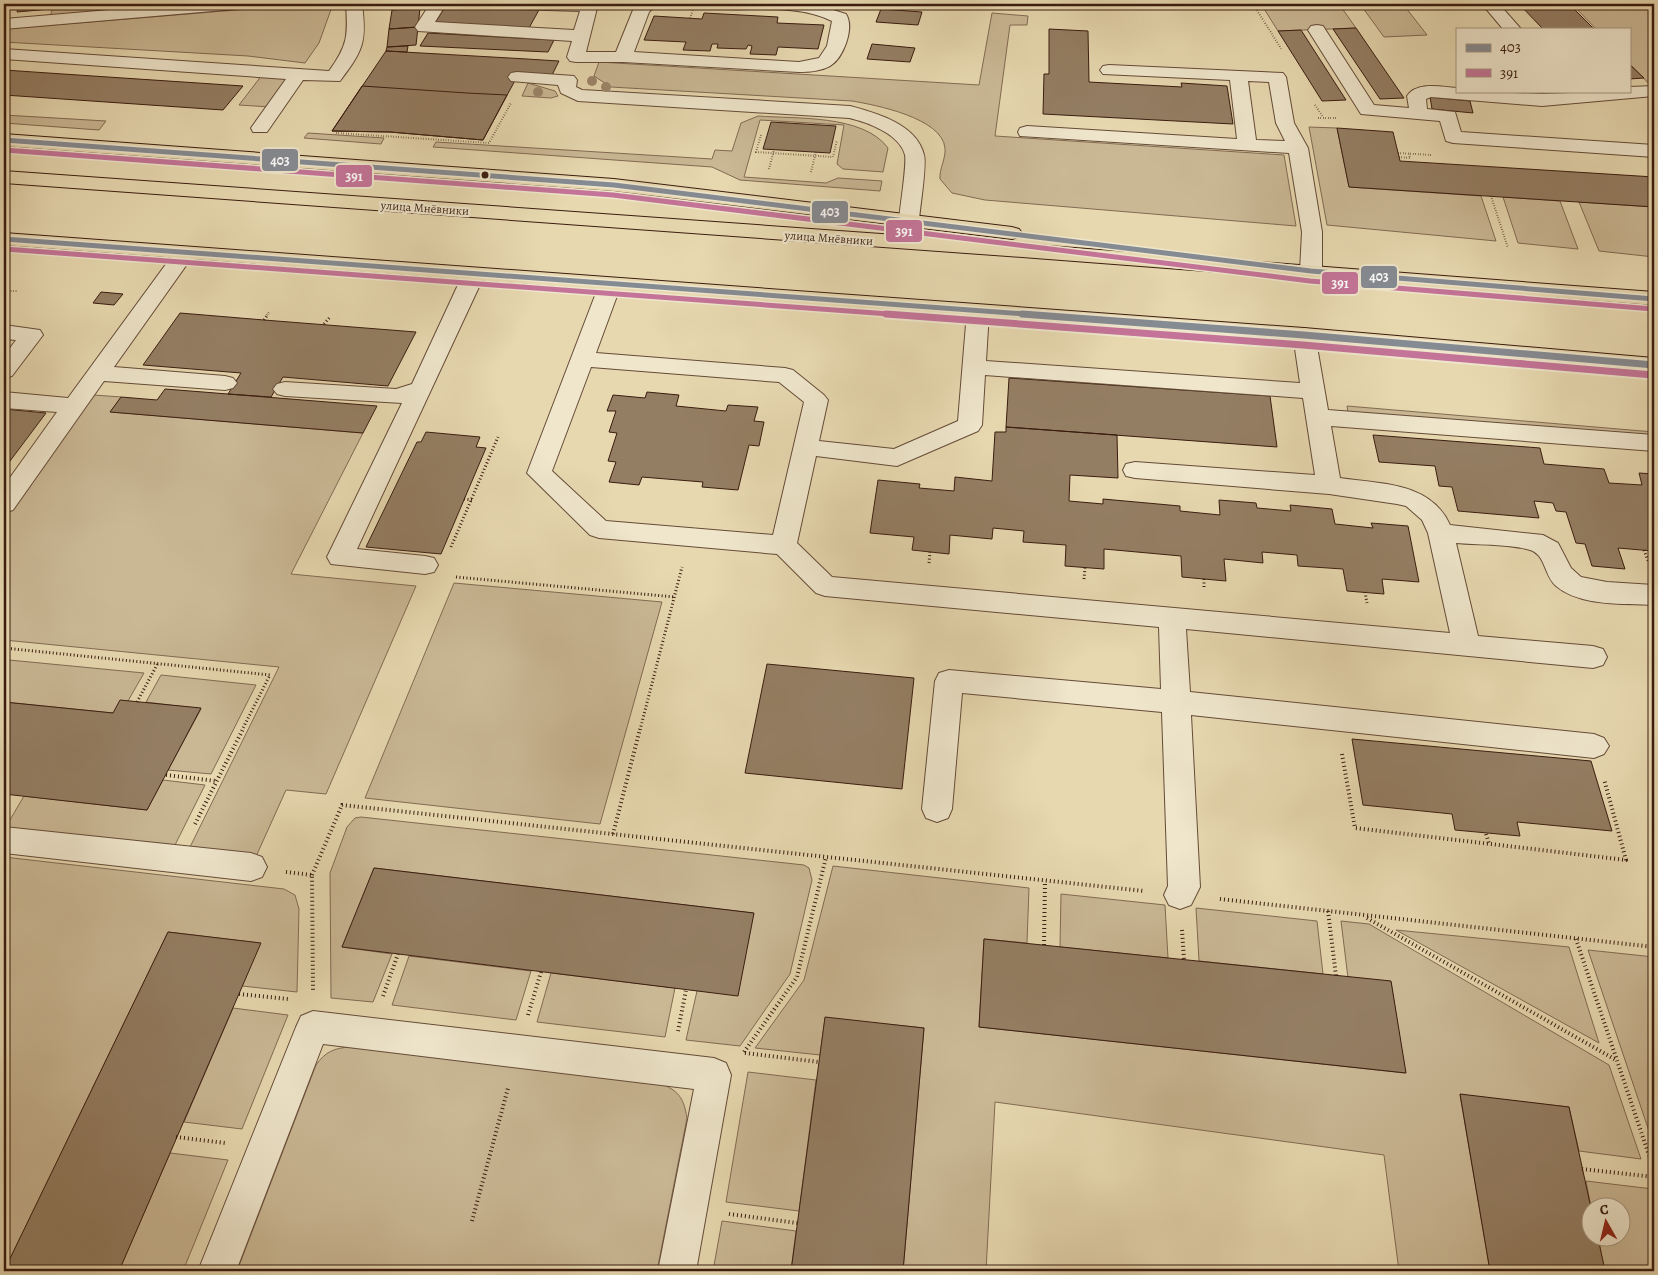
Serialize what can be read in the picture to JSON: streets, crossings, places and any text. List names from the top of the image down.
{
  "streets": {
    "main road": ["улица Мнёвники"]
  },
  "lines": ["transit line 403", "transit line 391"],
  "legend": ["403", "391"],
  "north": "top"
}
